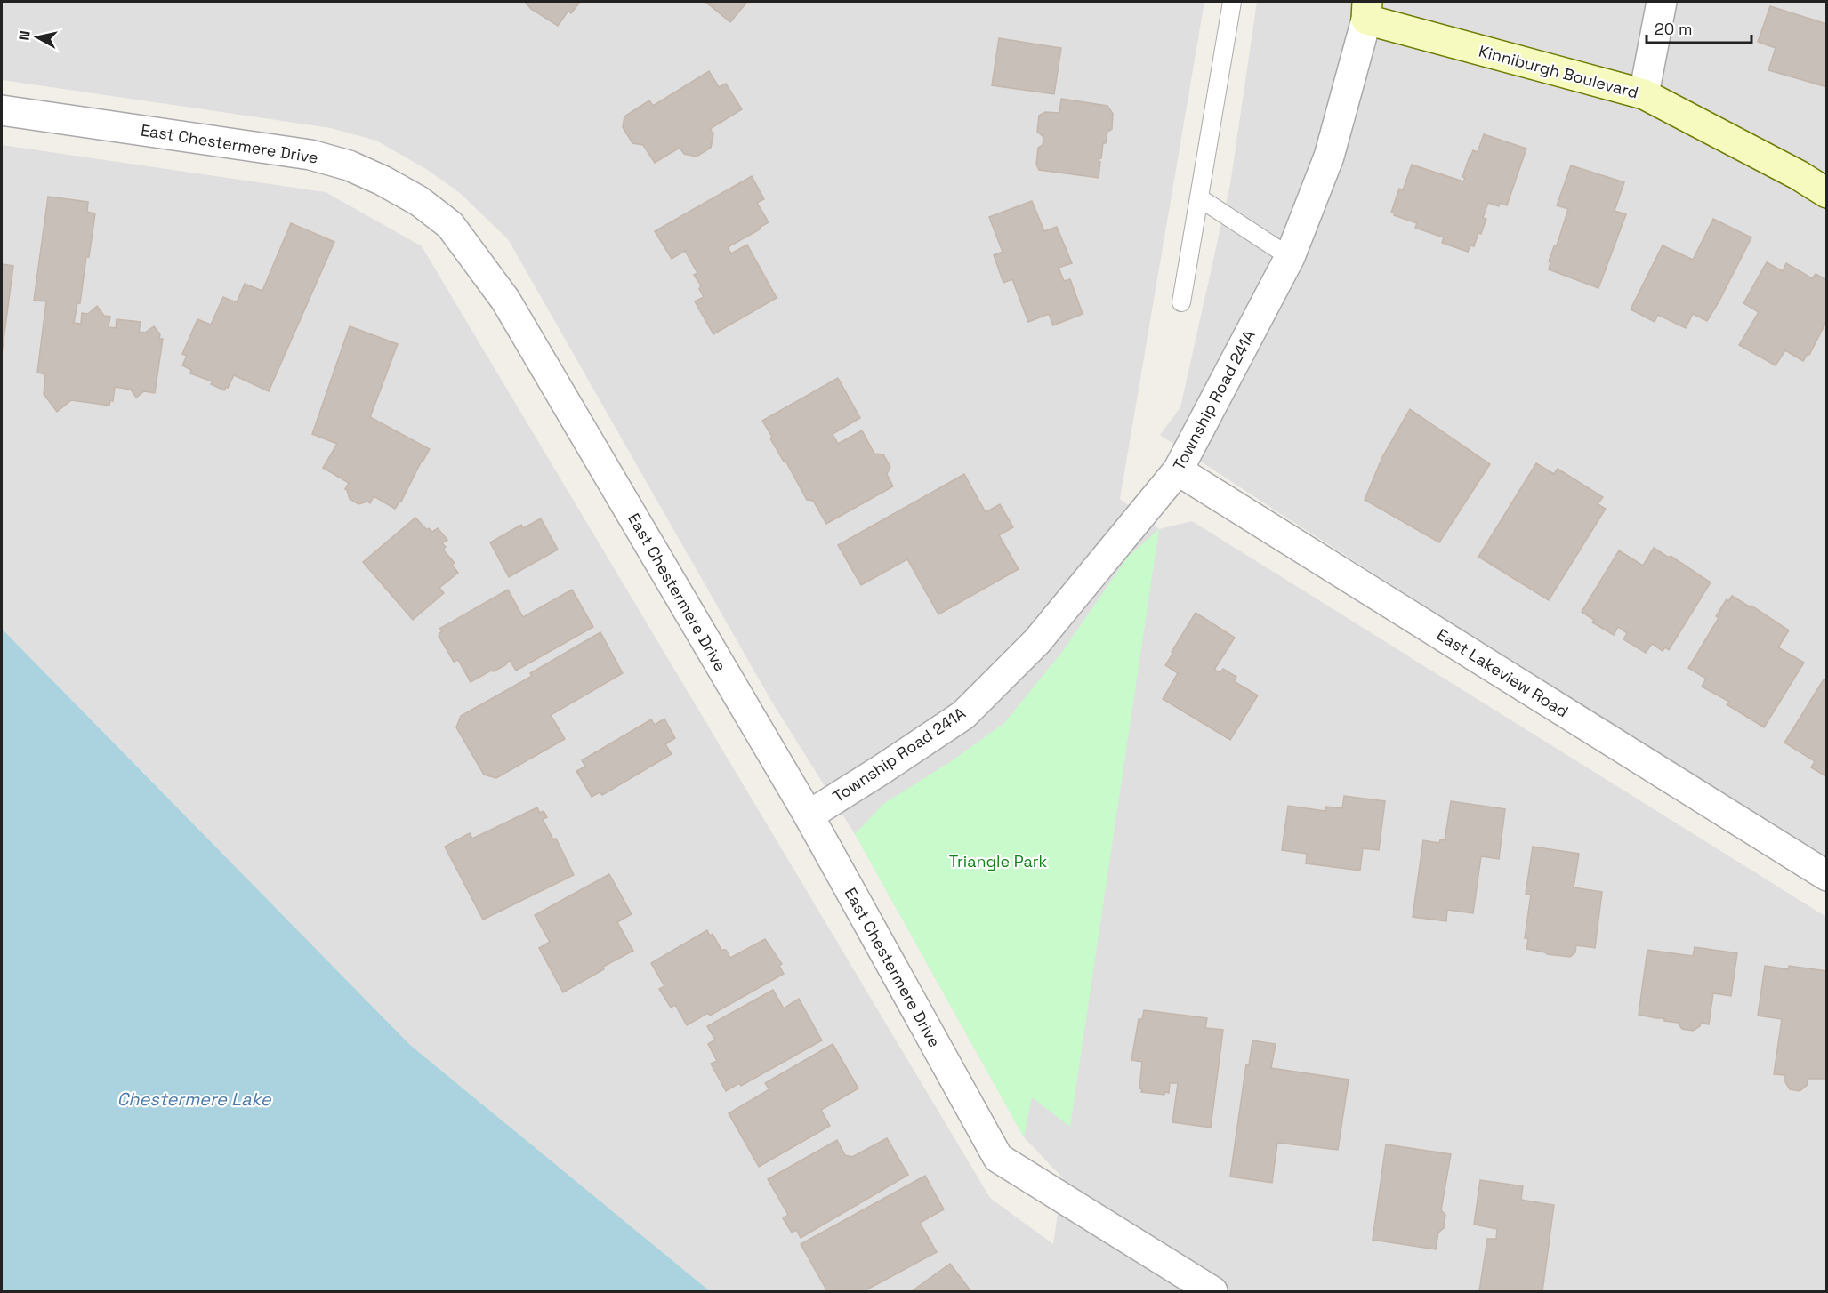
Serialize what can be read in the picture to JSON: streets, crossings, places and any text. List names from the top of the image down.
{
  "streets": {
    "street": [
      "Kinniburgh Boulevard",
      "East Chestermere Drive",
      "Township Road 241A",
      "East Lakeview Road"
    ]
  },
  "crossings": [
    ["Kinniburgh Boulevard", "Township Road 241A"],
    ["East Chestermere Drive", "Township Road 241A"],
    ["Township Road 241A", "East Lakeview Road"]
  ],
  "water": ["Chestermere Lake"],
  "parks": ["Triangle Park"],
  "scale_bar": "20 m",
  "north": "left"
}
